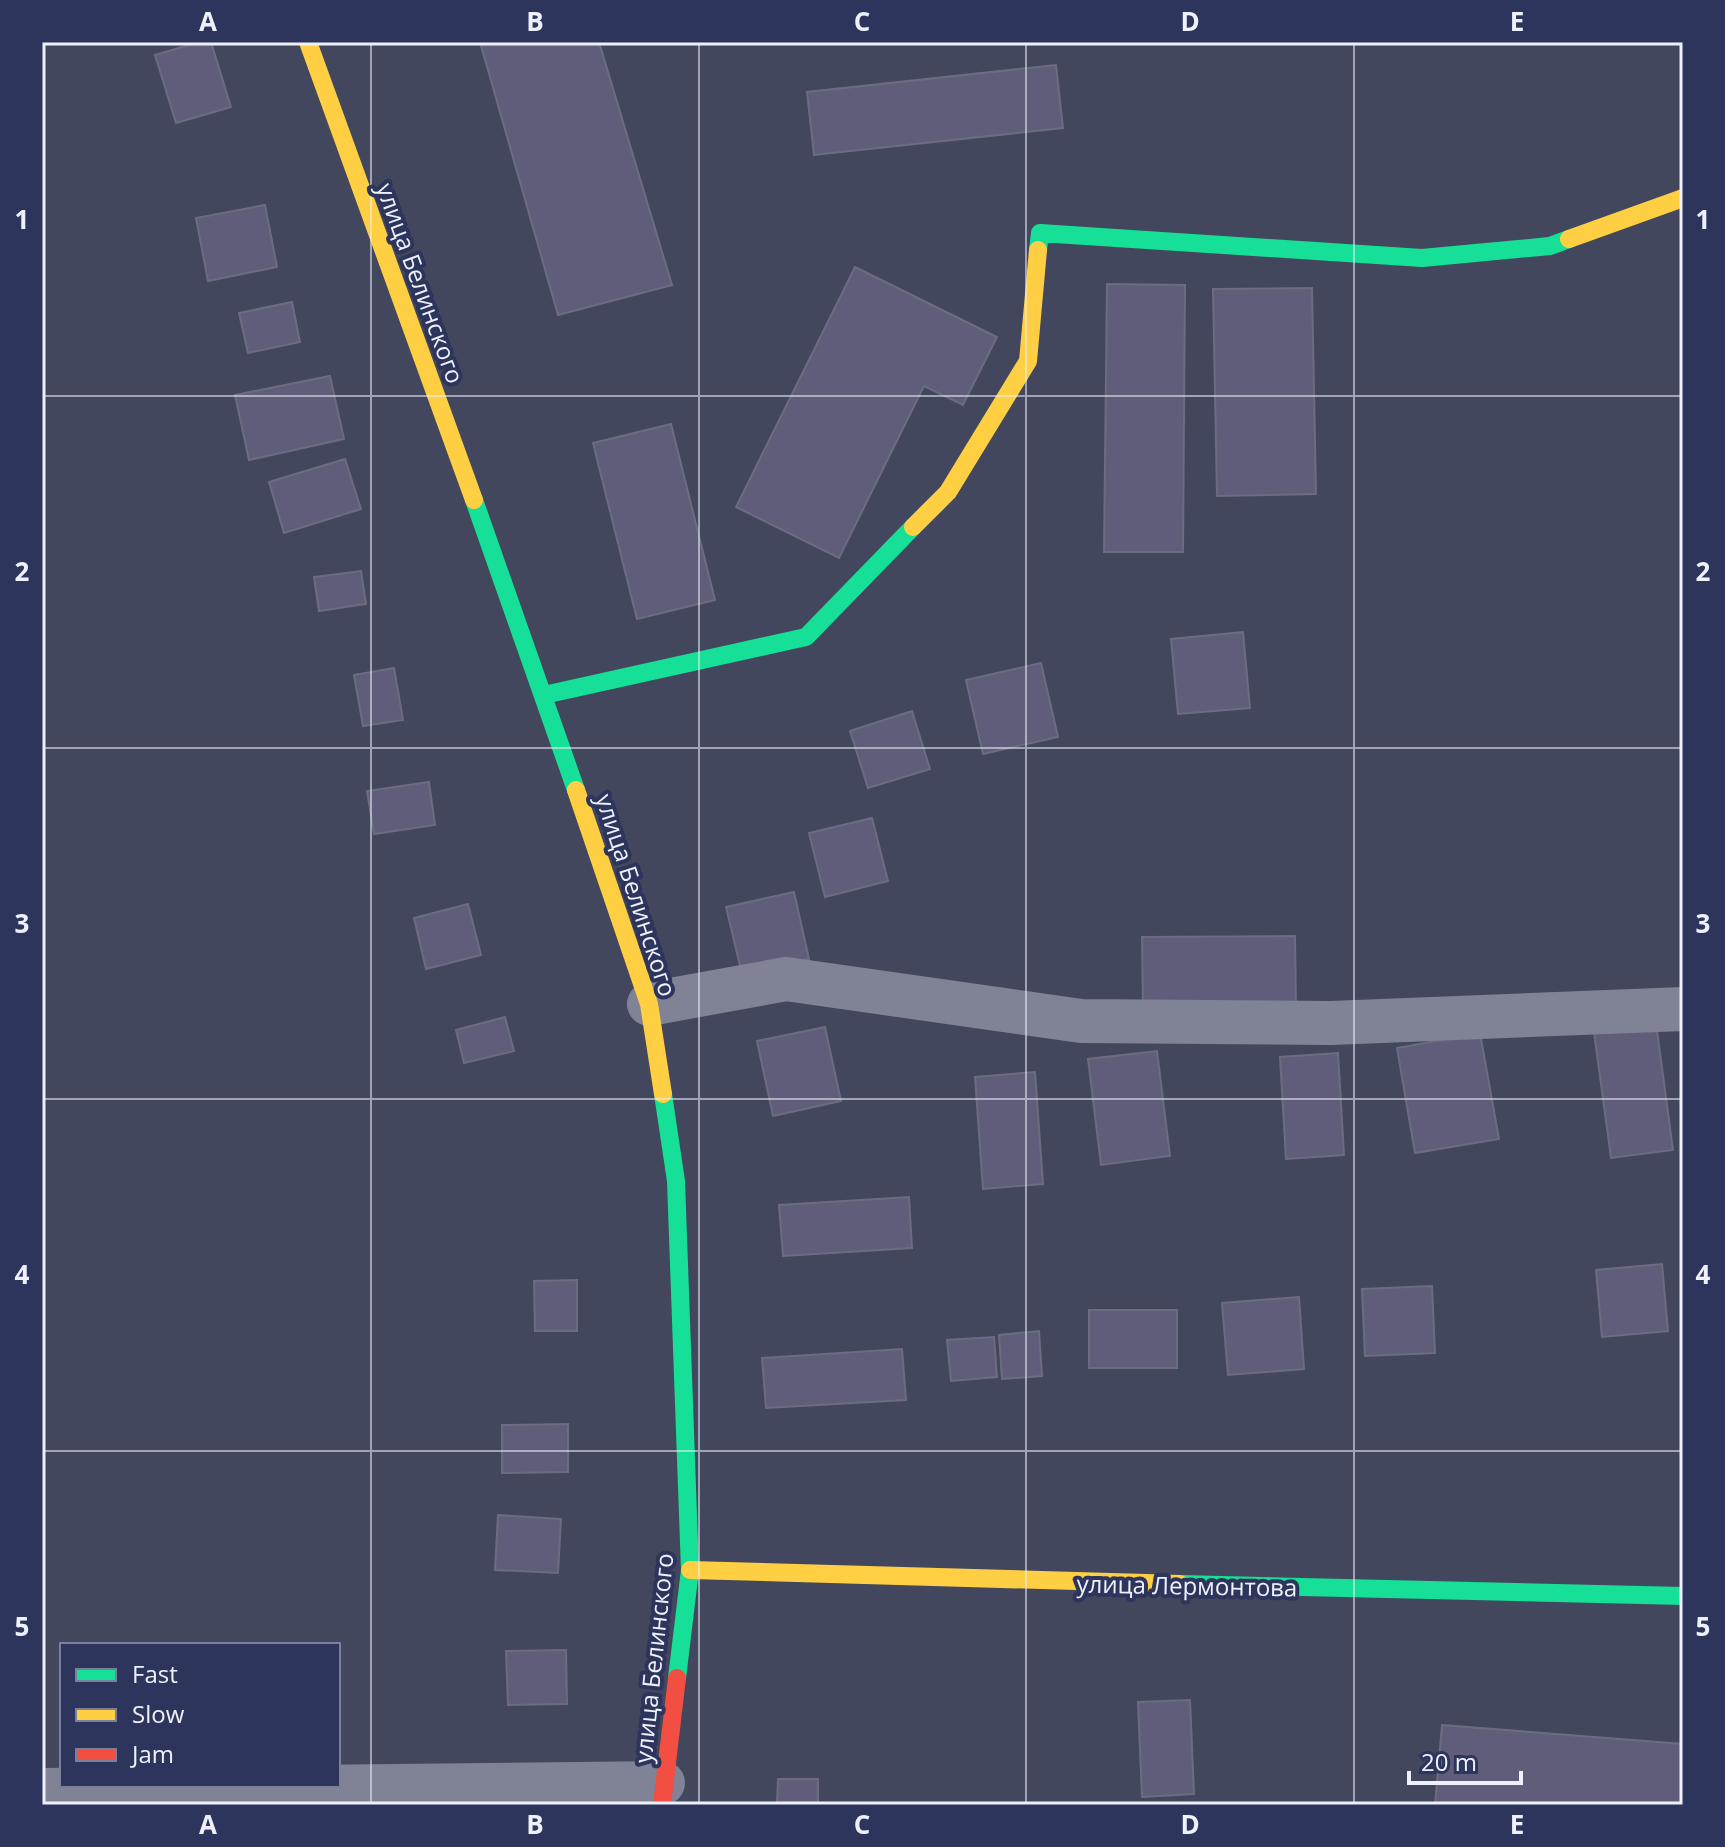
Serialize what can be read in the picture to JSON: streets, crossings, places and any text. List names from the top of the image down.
{
  "streets": {
    "street": ["улица Белинского", "улица Лермонтова"]
  },
  "crossings": [
    ["улица Белинского", "улица Лермонтова"]
  ],
  "legend": ["Fast", "Slow", "Jam"],
  "scale_bar": "20 m",
  "grid": {
    "columns": [
      "A",
      "B",
      "C",
      "D",
      "E"
    ],
    "rows": [
      "1",
      "2",
      "3",
      "4",
      "5"
    ]
  }
}
